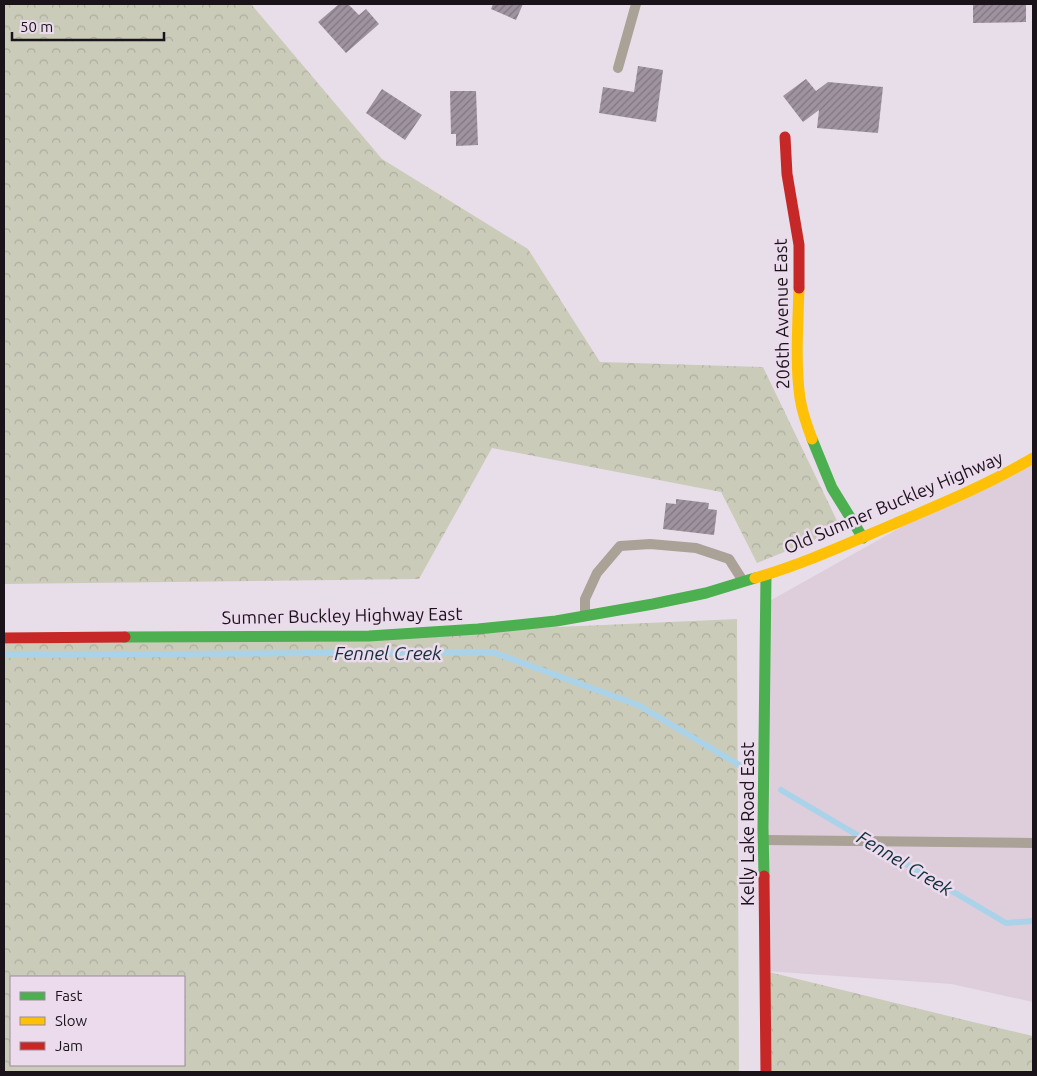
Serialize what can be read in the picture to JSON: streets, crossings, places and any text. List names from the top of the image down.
{
  "streets": {
    "street": [
      "206th Avenue East",
      "Old Sumner Buckley Highway",
      "Sumner Buckley Highway East",
      "Kelly Lake Road East"
    ]
  },
  "crossings": [
    ["206th Avenue East", "Old Sumner Buckley Highway"],
    ["Old Sumner Buckley Highway", "Sumner Buckley Highway East"],
    ["Old Sumner Buckley Highway", "Kelly Lake Road East"],
    ["Sumner Buckley Highway East", "Kelly Lake Road East"]
  ],
  "water": ["Fennel Creek"],
  "legend": ["Fast", "Slow", "Jam"],
  "scale_bar": "50 m"
}
